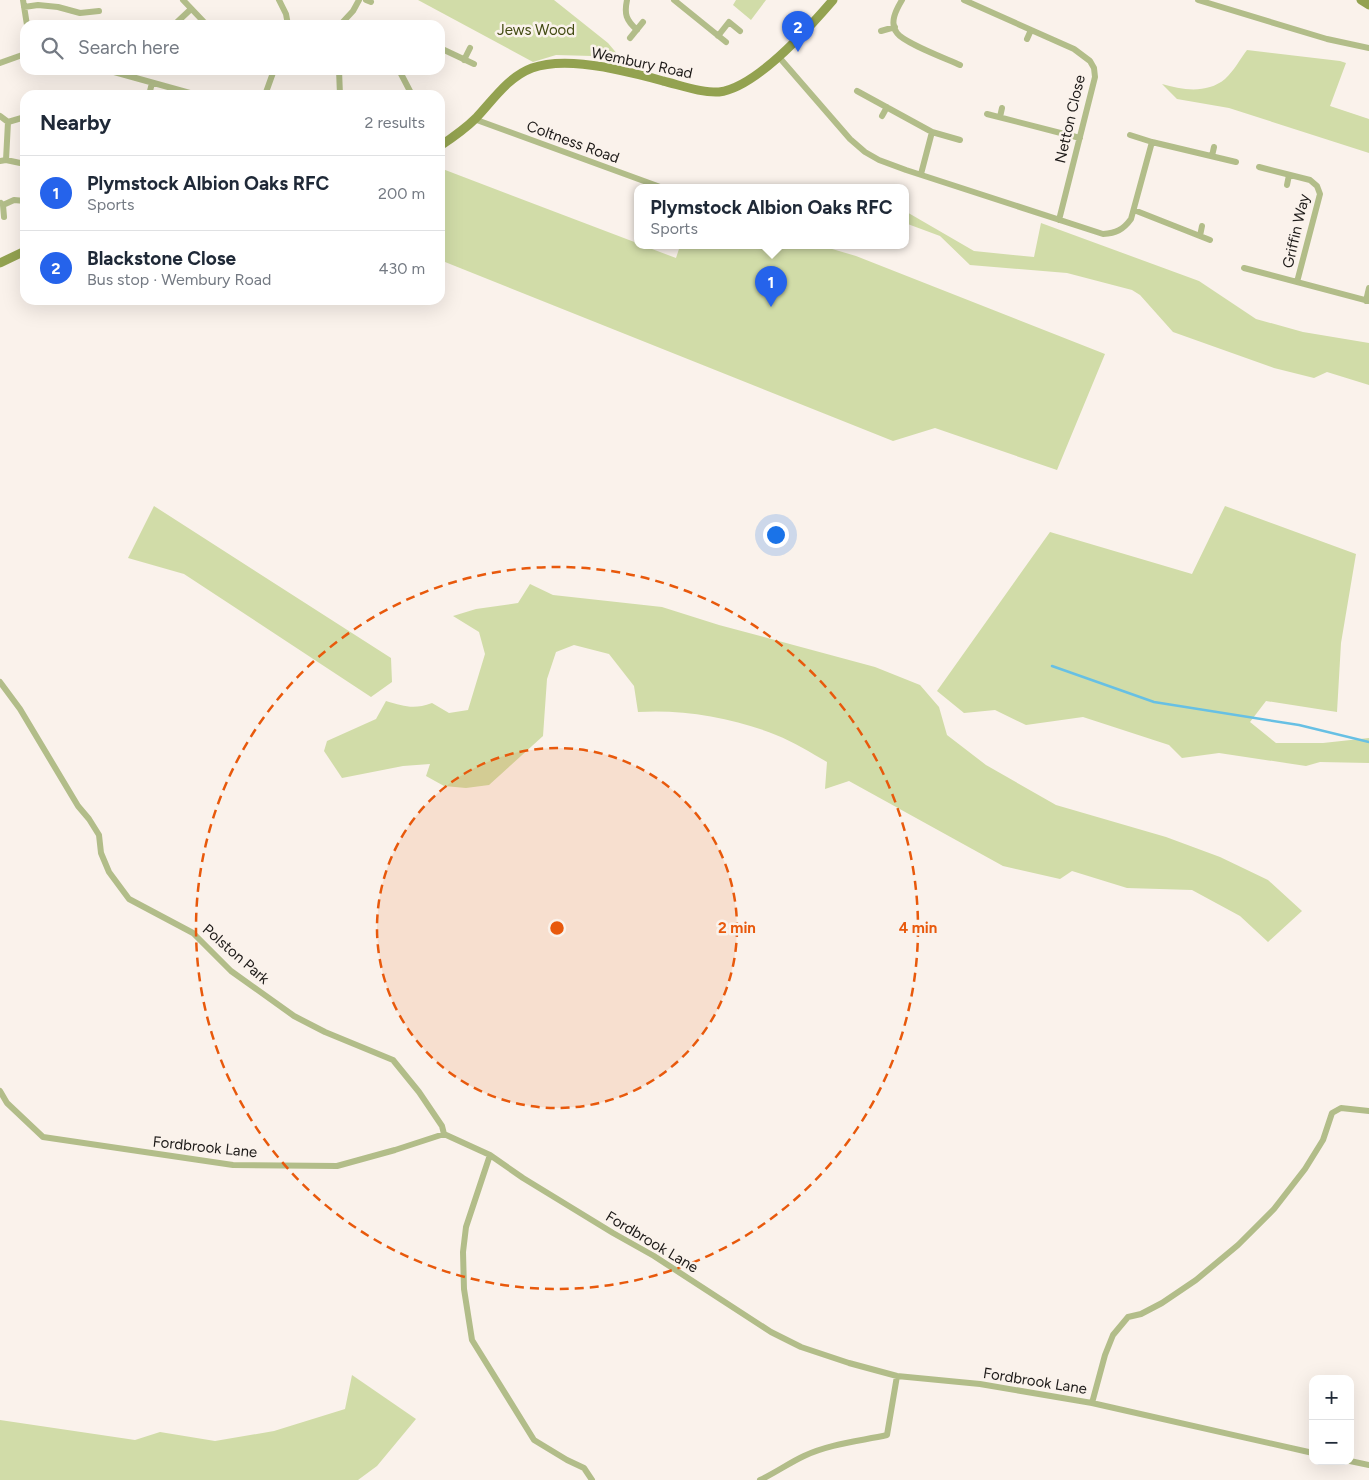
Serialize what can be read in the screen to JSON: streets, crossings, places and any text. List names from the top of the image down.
{
  "streets": {
    "street": [
      "Wembury Road",
      "Netton Close",
      "Coltness Road",
      "Griffin Way",
      "Polston Park",
      "Fordbrook Lane"
    ]
  },
  "crossings": [
    ["Wembury Road", "Coltness Road"],
    ["Polston Park", "Fordbrook Lane"]
  ],
  "parks": ["Jews Wood"],
  "page": {
    "pins": ["2", "1"],
    "search": "Search here",
    "heading": ["Nearby", "2 results"],
    "list": [
      {
        "mark": "1",
        "name": "Plymstock Albion Oaks RFC",
        "note": "Sports",
        "value": "200 m"
      },
      {
        "mark": "2",
        "name": "Blackstone Close",
        "note": "Bus stop · Wembury Road",
        "value": "430 m"
      }
    ],
    "popup": ["Plymstock Albion Oaks RFC", "Sports"],
    "map_buttons": ["+", "−"]
  },
  "rings": ["2 min", "4 min"]
}
